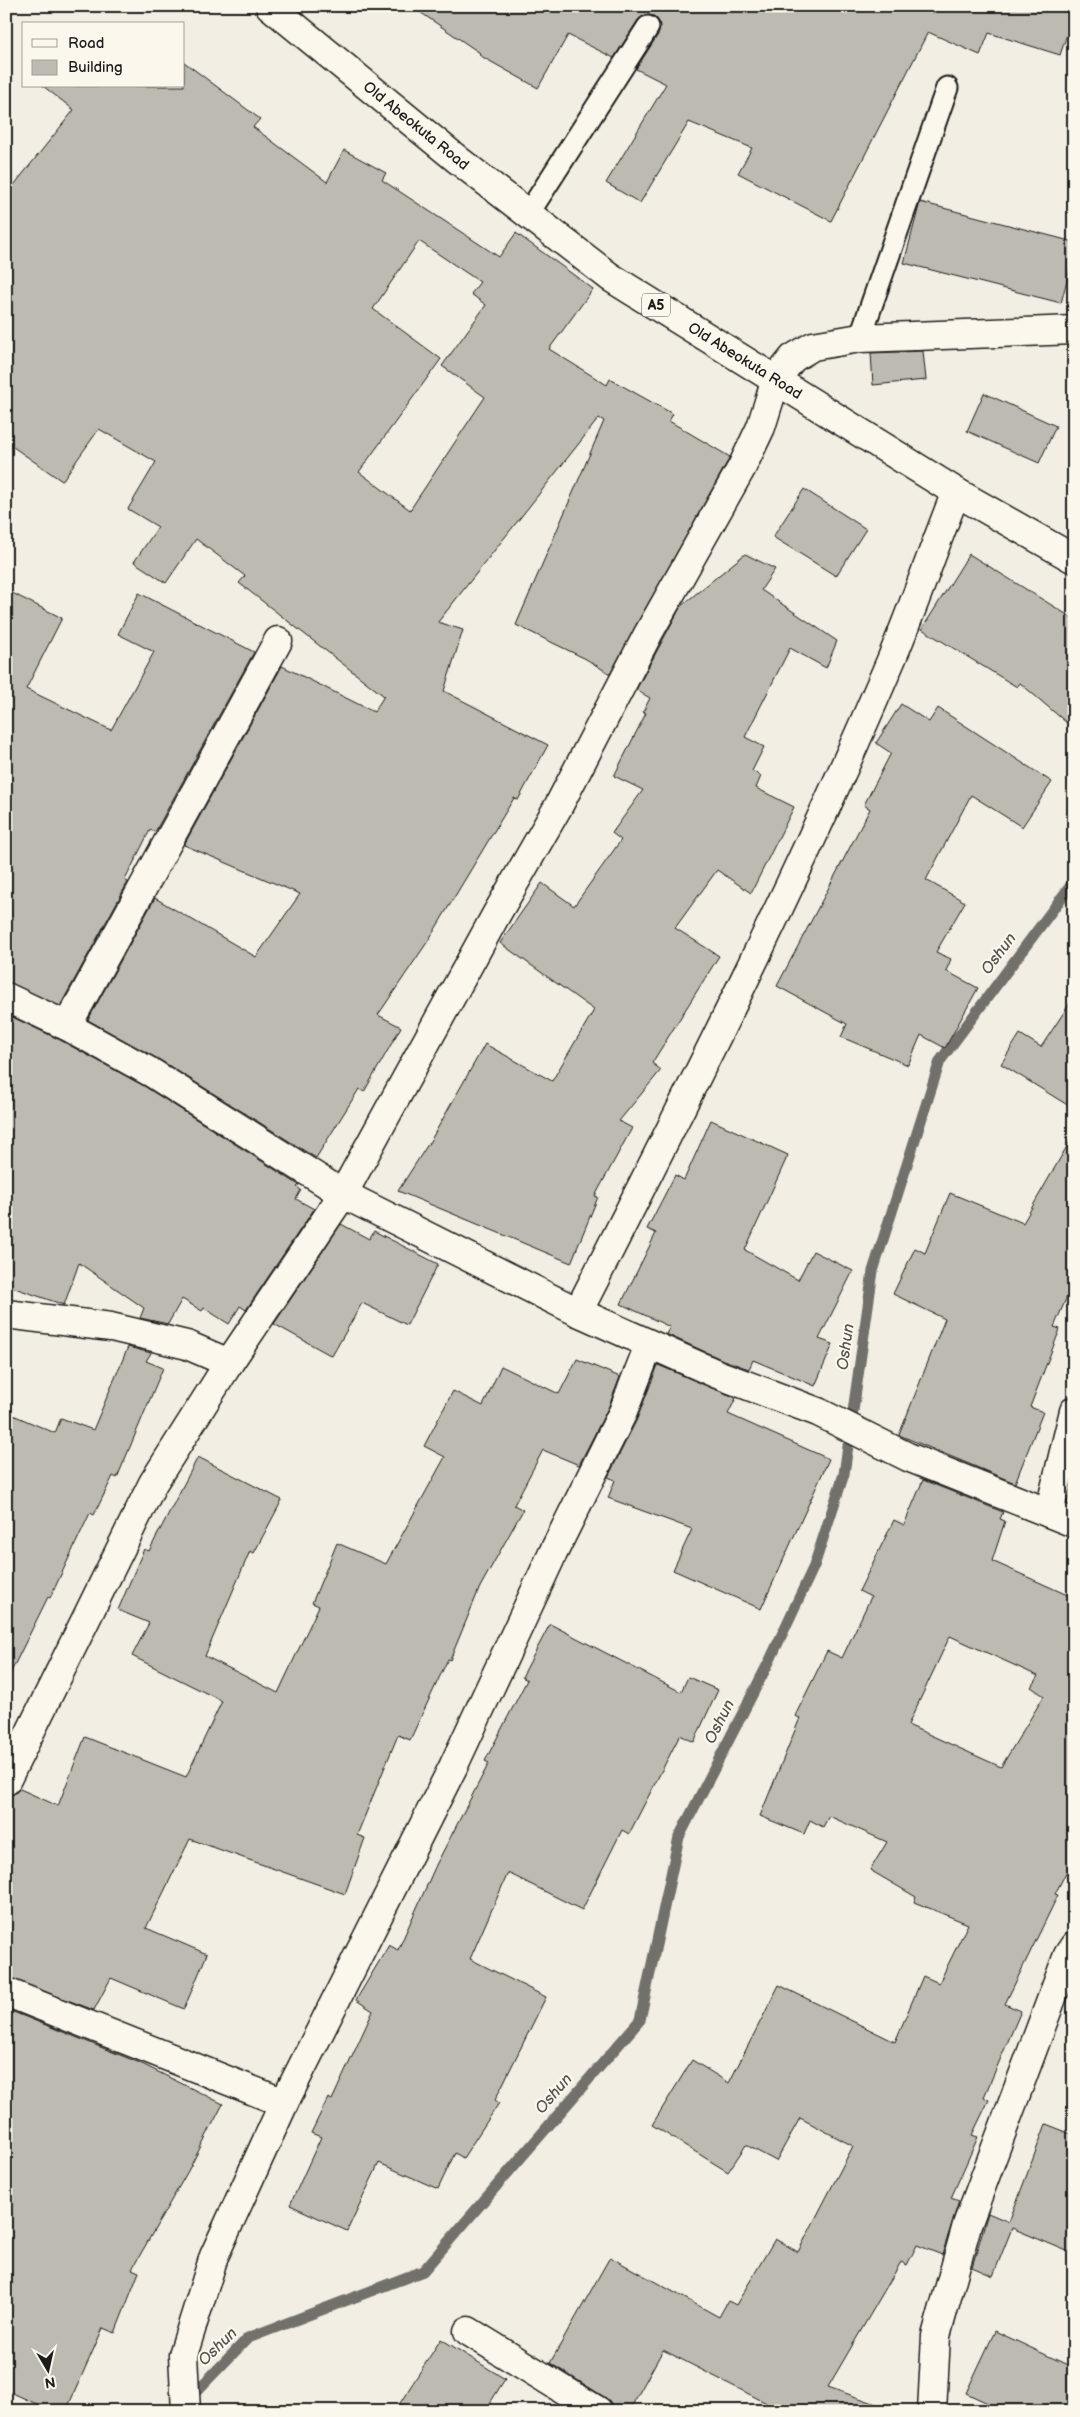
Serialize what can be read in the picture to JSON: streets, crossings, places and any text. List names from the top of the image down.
{
  "streets": {
    "main road": ["Old Abeokuta Road", "A5"]
  },
  "water": ["Oshun"],
  "legend": ["Road", "Building"],
  "north": "bottom"
}
